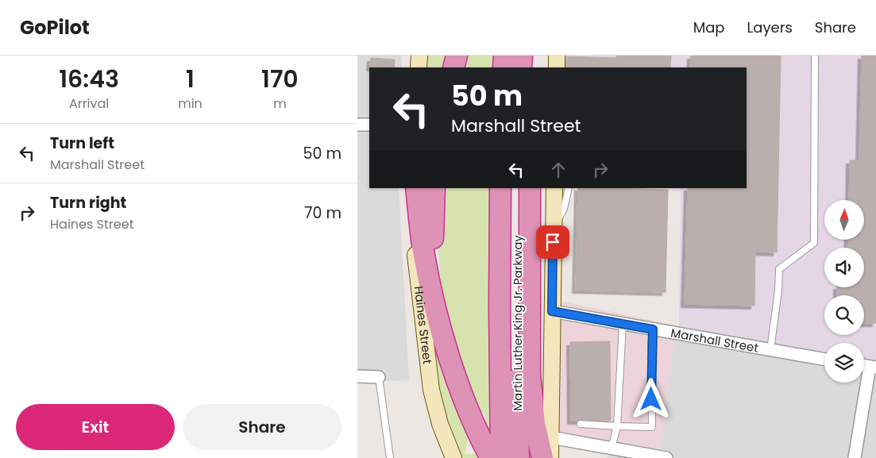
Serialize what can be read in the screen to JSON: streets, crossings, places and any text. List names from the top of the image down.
{
  "streets": {
    "highway": ["Martin Luther King Jr. Parkway"],
    "street": ["Haines Street", "Marshall Street"]
  },
  "north": "top",
  "page": {
    "header": "GoPilot",
    "nav": ["Map", "Layers", "Share"],
    "eta": [
      "16:43",
      "Arrival",
      "1",
      "min",
      "170",
      "m"
    ],
    "turn": ["50 m", "Marshall Street"],
    "list": [
      {
        "name": "Turn left",
        "note": "Marshall Street",
        "value": "50 m"
      },
      {
        "name": "Turn right",
        "note": "Haines Street",
        "value": "70 m"
      }
    ],
    "buttons": ["Exit", "Share"]
  }
}
